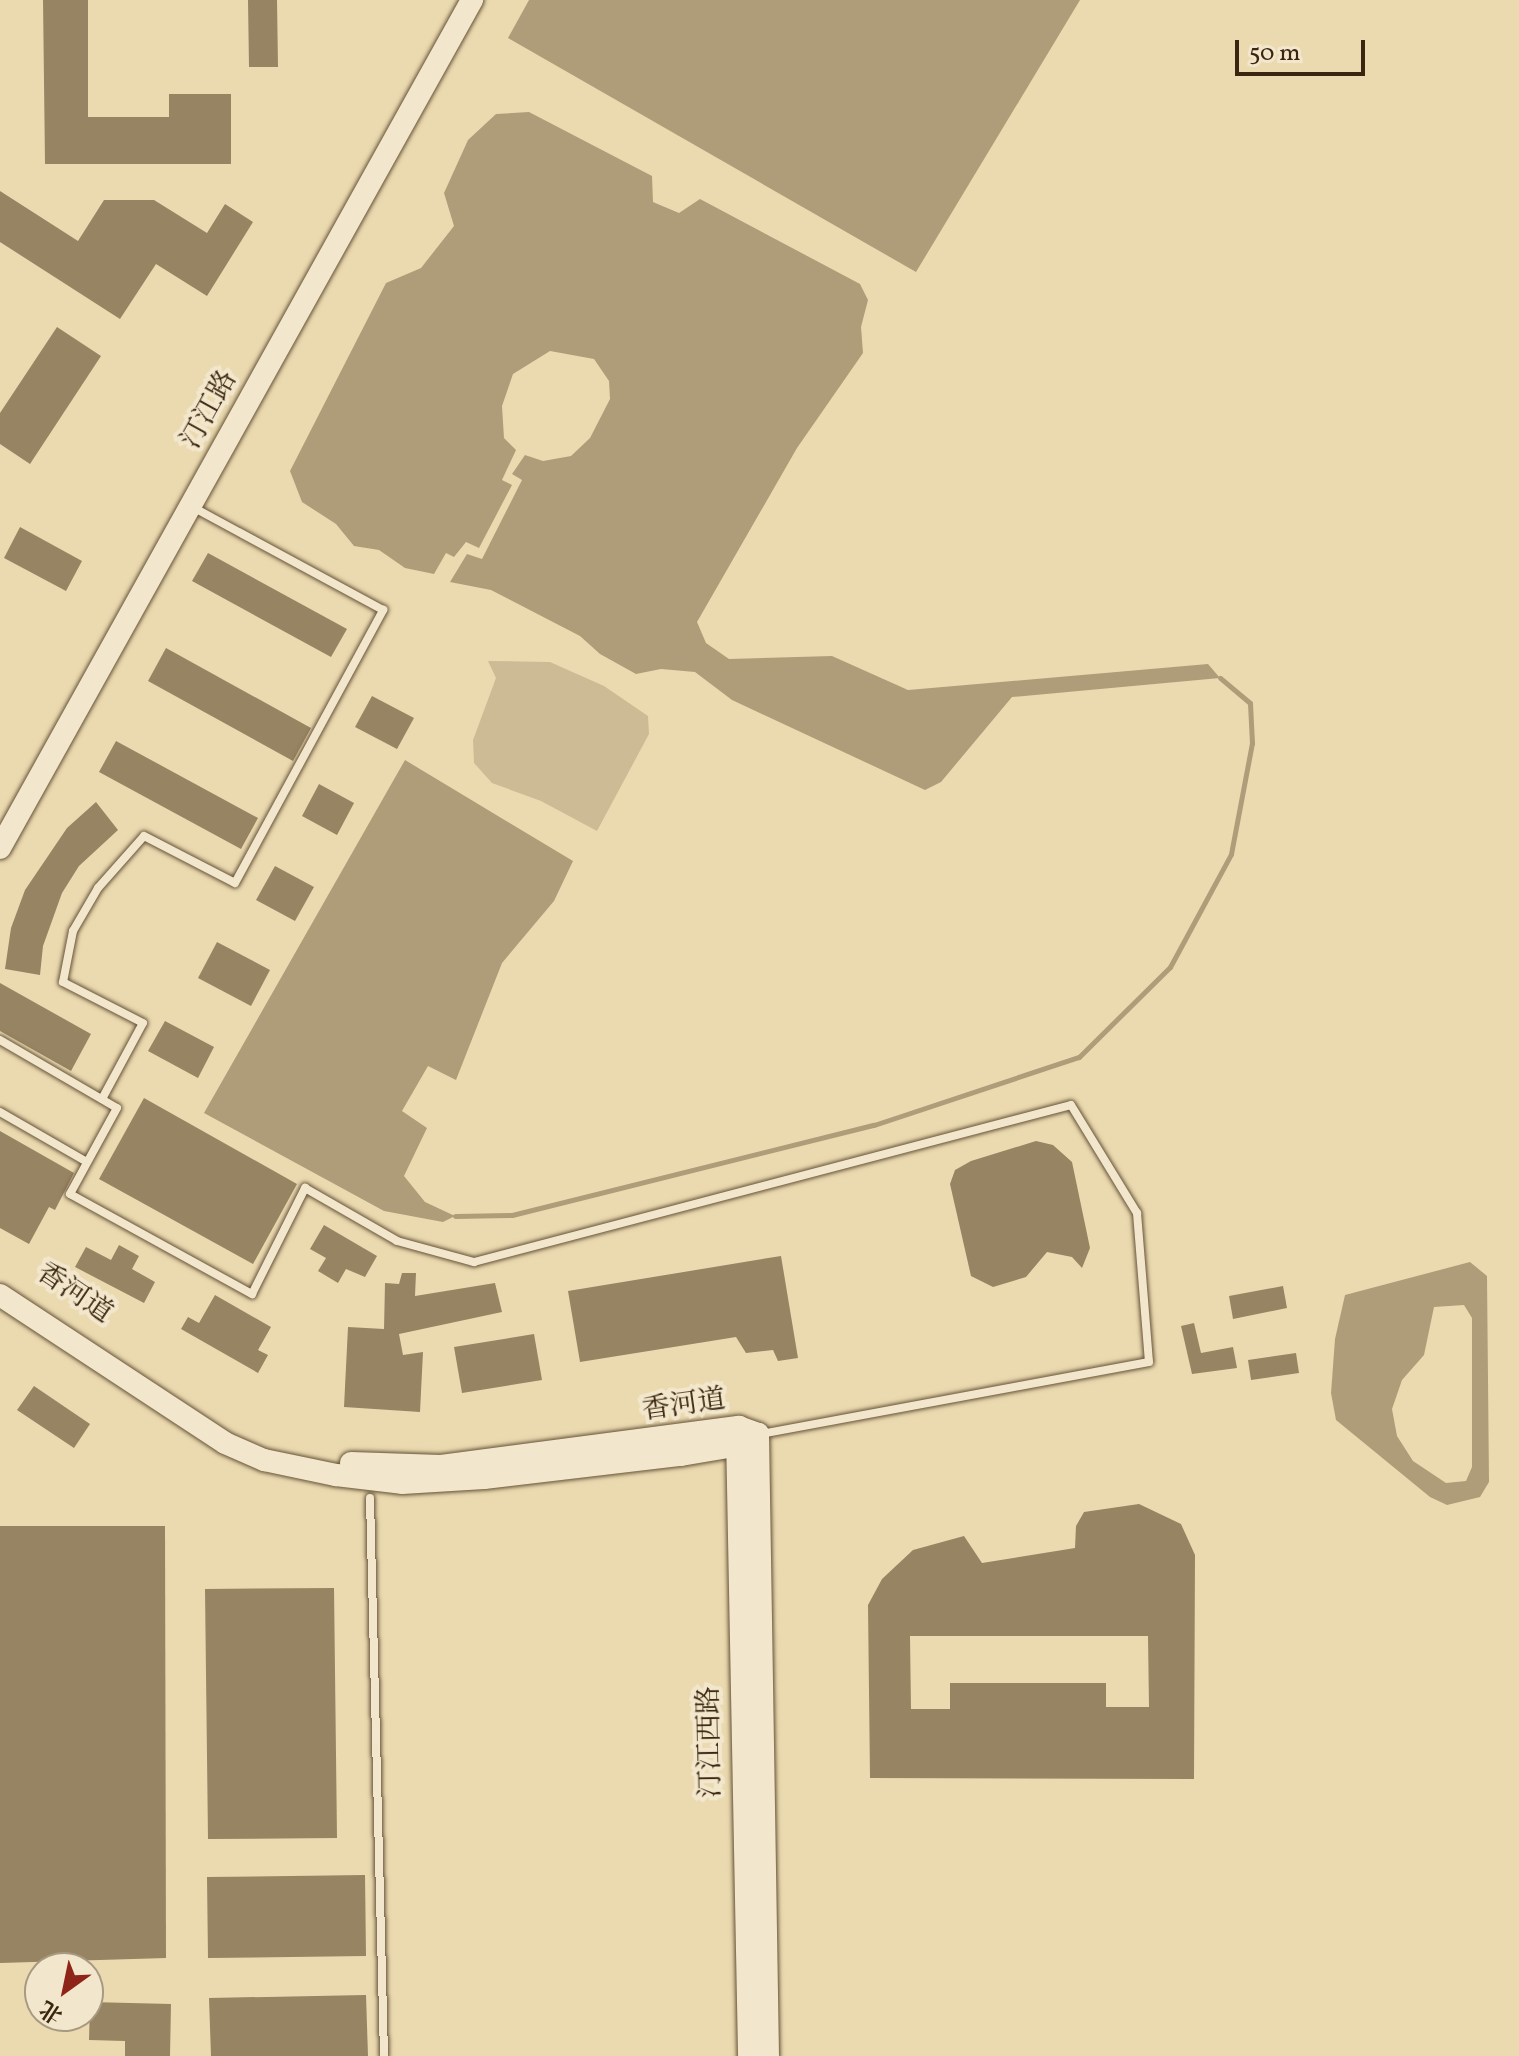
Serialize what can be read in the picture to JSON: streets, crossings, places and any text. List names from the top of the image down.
{
  "streets": {
    "street": ["汀江路", "香河道", "汀江西路"]
  },
  "crossings": [
    ["香河道", "汀江西路"]
  ],
  "scale_bar": "50 m",
  "north": "bottom left"
}
